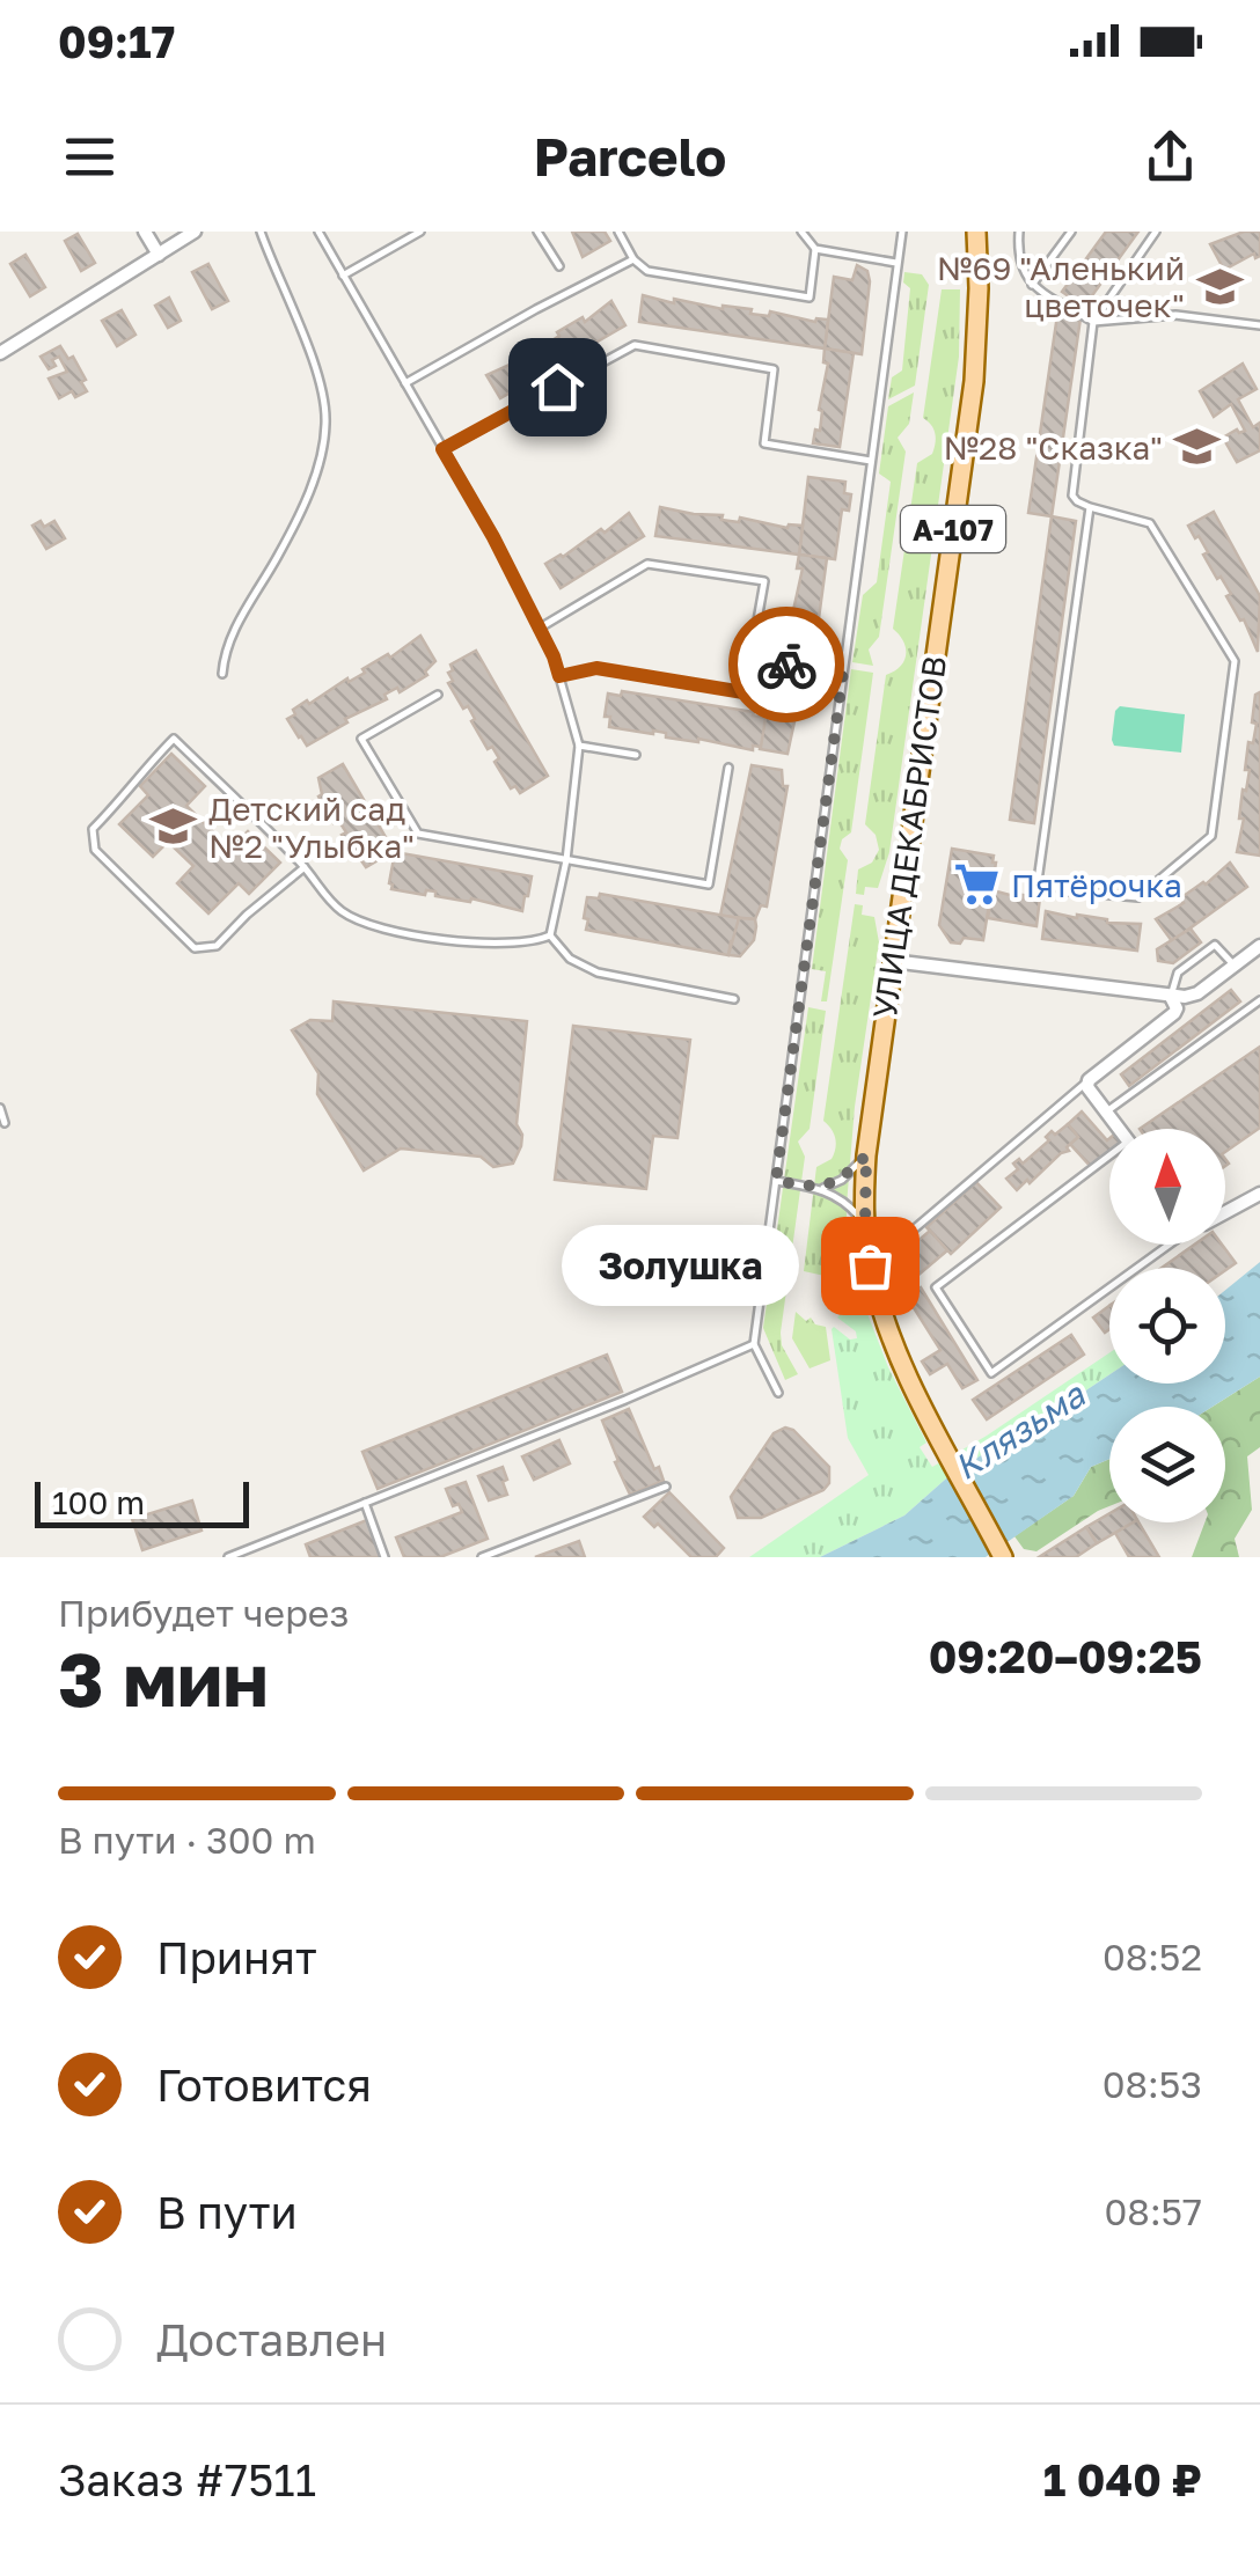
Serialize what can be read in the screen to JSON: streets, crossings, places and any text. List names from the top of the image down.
{
  "streets": {
    "main road": ["А-107", "УЛИЦА ДЕКАБРИСТОВ"]
  },
  "water": ["Клязьма"],
  "places": {
    "school or university": ["№69 \"Аленький цветочек\"", "№28 \"Сказка\"", "Детский сад №2 \"Улыбка\""],
    "supermarket": ["Пятёрочка"],
    "other": ["Золушка"]
  },
  "scale_bar": "100 m",
  "north": "top",
  "page": {
    "status": "09:17",
    "header": "Parcelo",
    "bubble": "Золушка",
    "scale": "100 m",
    "heading": ["3 мин", "Прибудет через", "09:20–09:25"],
    "panel": ["Заказ #7511", "1 040 ₽"],
    "bar": "В пути · 300 m",
    "list": [
      ["Принят", "08:52"],
      ["Готовится", "08:53"],
      ["В пути", "08:57"],
      "Доставлен"
    ]
  }
}
